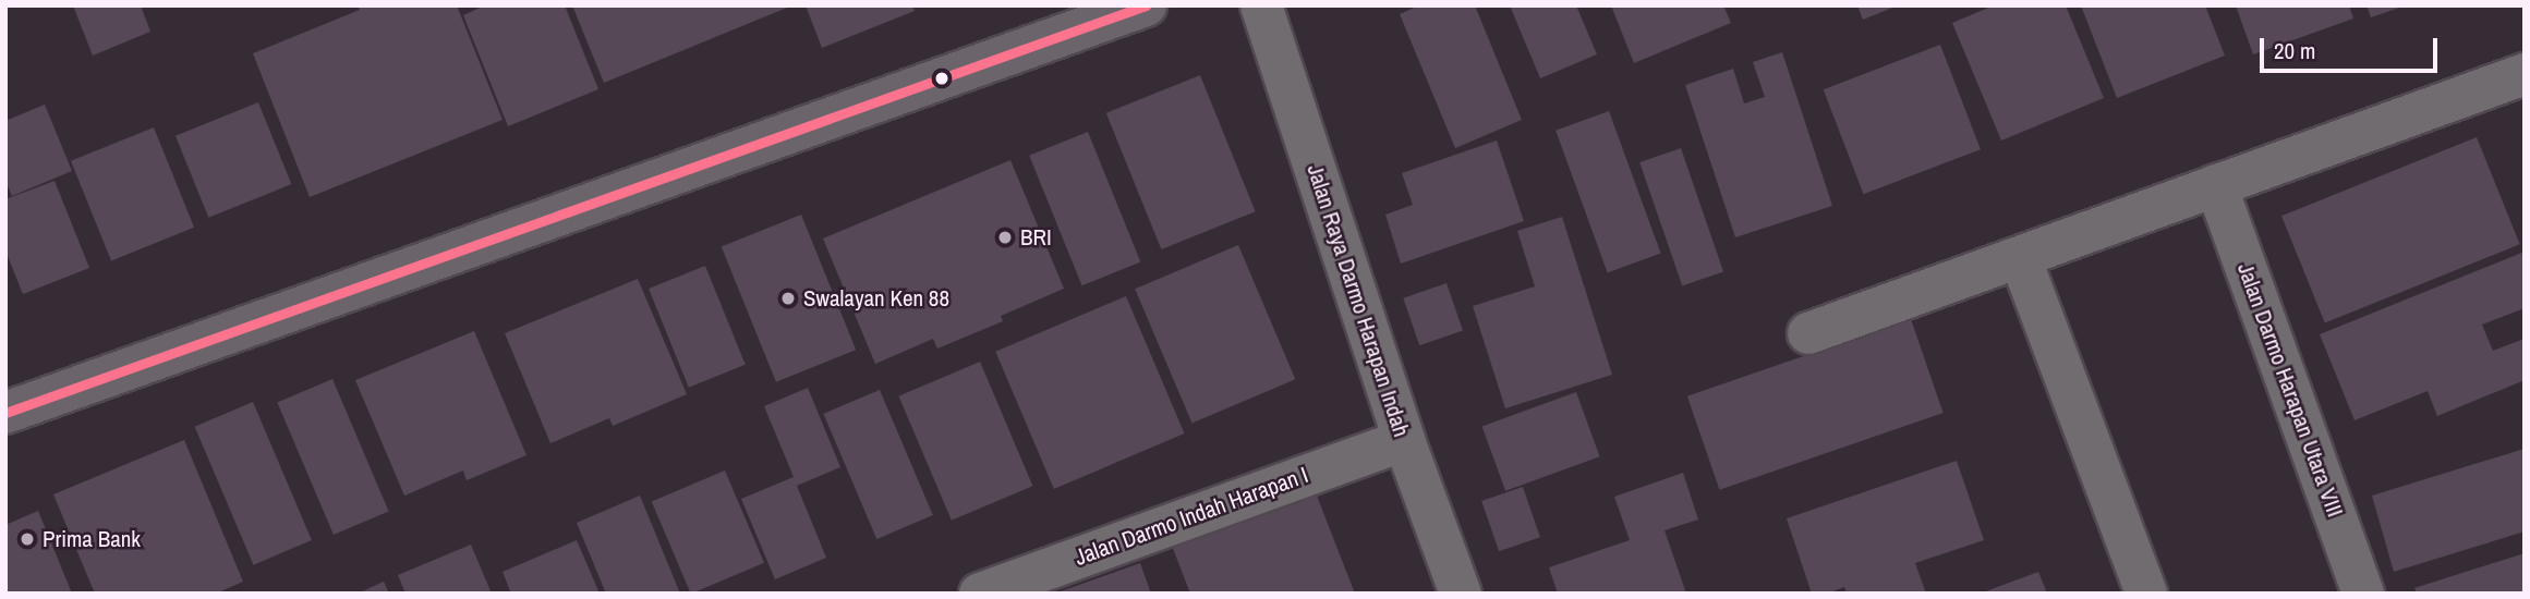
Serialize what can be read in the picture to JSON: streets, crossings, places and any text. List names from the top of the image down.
{
  "streets": {
    "street": ["Jalan Raya Darmo Harapan Indah", "Jalan Darmo Harapan Utara VIII", "Jalan Darmo Indah Harapan I"]
  },
  "crossings": [
    ["Jalan Raya Darmo Harapan Indah", "Jalan Darmo Indah Harapan I"]
  ],
  "places": ["BRI", "Swalayan Ken 88", "Prima Bank"],
  "scale_bar": "20 m"
}
